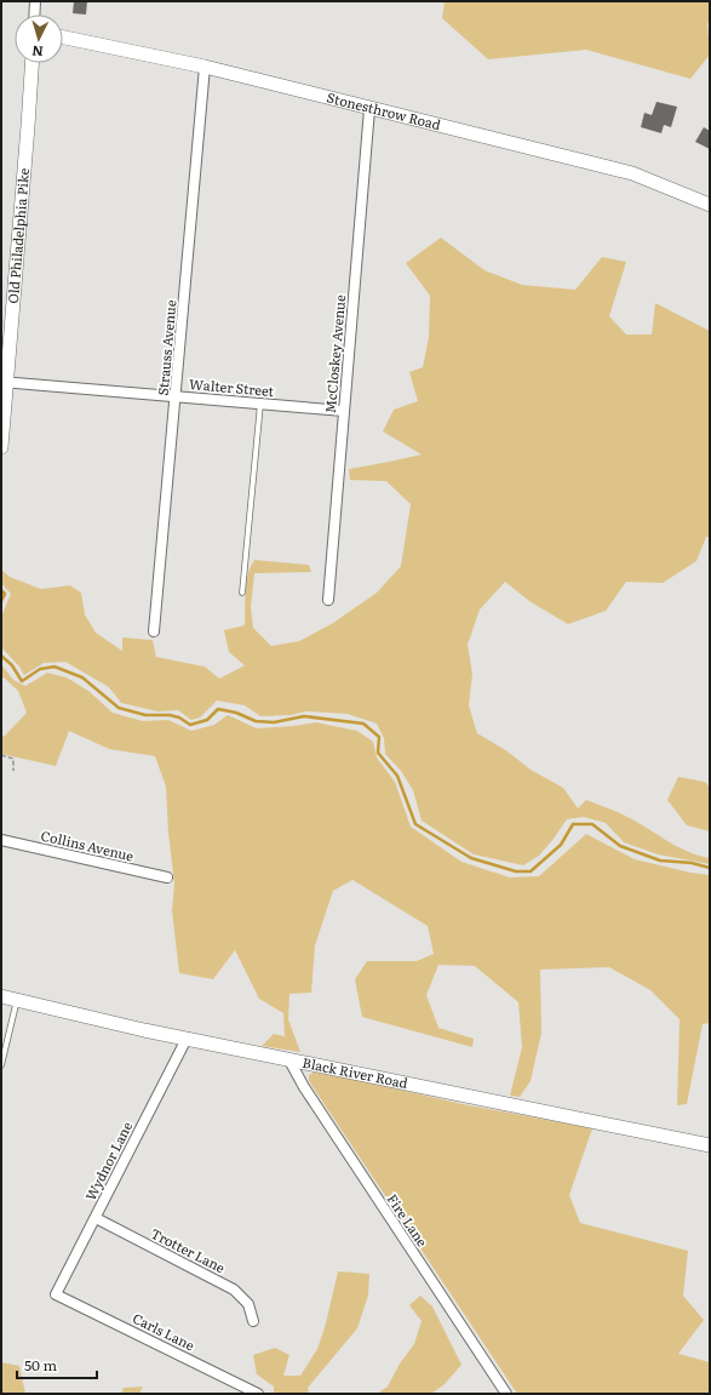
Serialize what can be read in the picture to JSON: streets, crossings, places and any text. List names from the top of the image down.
{
  "streets": {
    "street": [
      "Stonesthrow Road",
      "Old Philadelphia Pike",
      "Strauss Avenue",
      "McCloskey Avenue",
      "Walter Street",
      "Collins Avenue",
      "Black River Road",
      "Wydnor Lane",
      "Fire Lane",
      "Trotter Lane",
      "Carls Lane"
    ]
  },
  "crossings": [
    ["Stonesthrow Road", "Strauss Avenue"],
    ["Stonesthrow Road", "McCloskey Avenue"],
    ["Old Philadelphia Pike", "Walter Street"],
    ["Strauss Avenue", "Walter Street"],
    ["McCloskey Avenue", "Walter Street"],
    ["Black River Road", "Wydnor Lane"],
    ["Black River Road", "Fire Lane"],
    ["Wydnor Lane", "Trotter Lane"],
    ["Wydnor Lane", "Carls Lane"]
  ],
  "scale_bar": "50 m",
  "north": "bottom"
}
